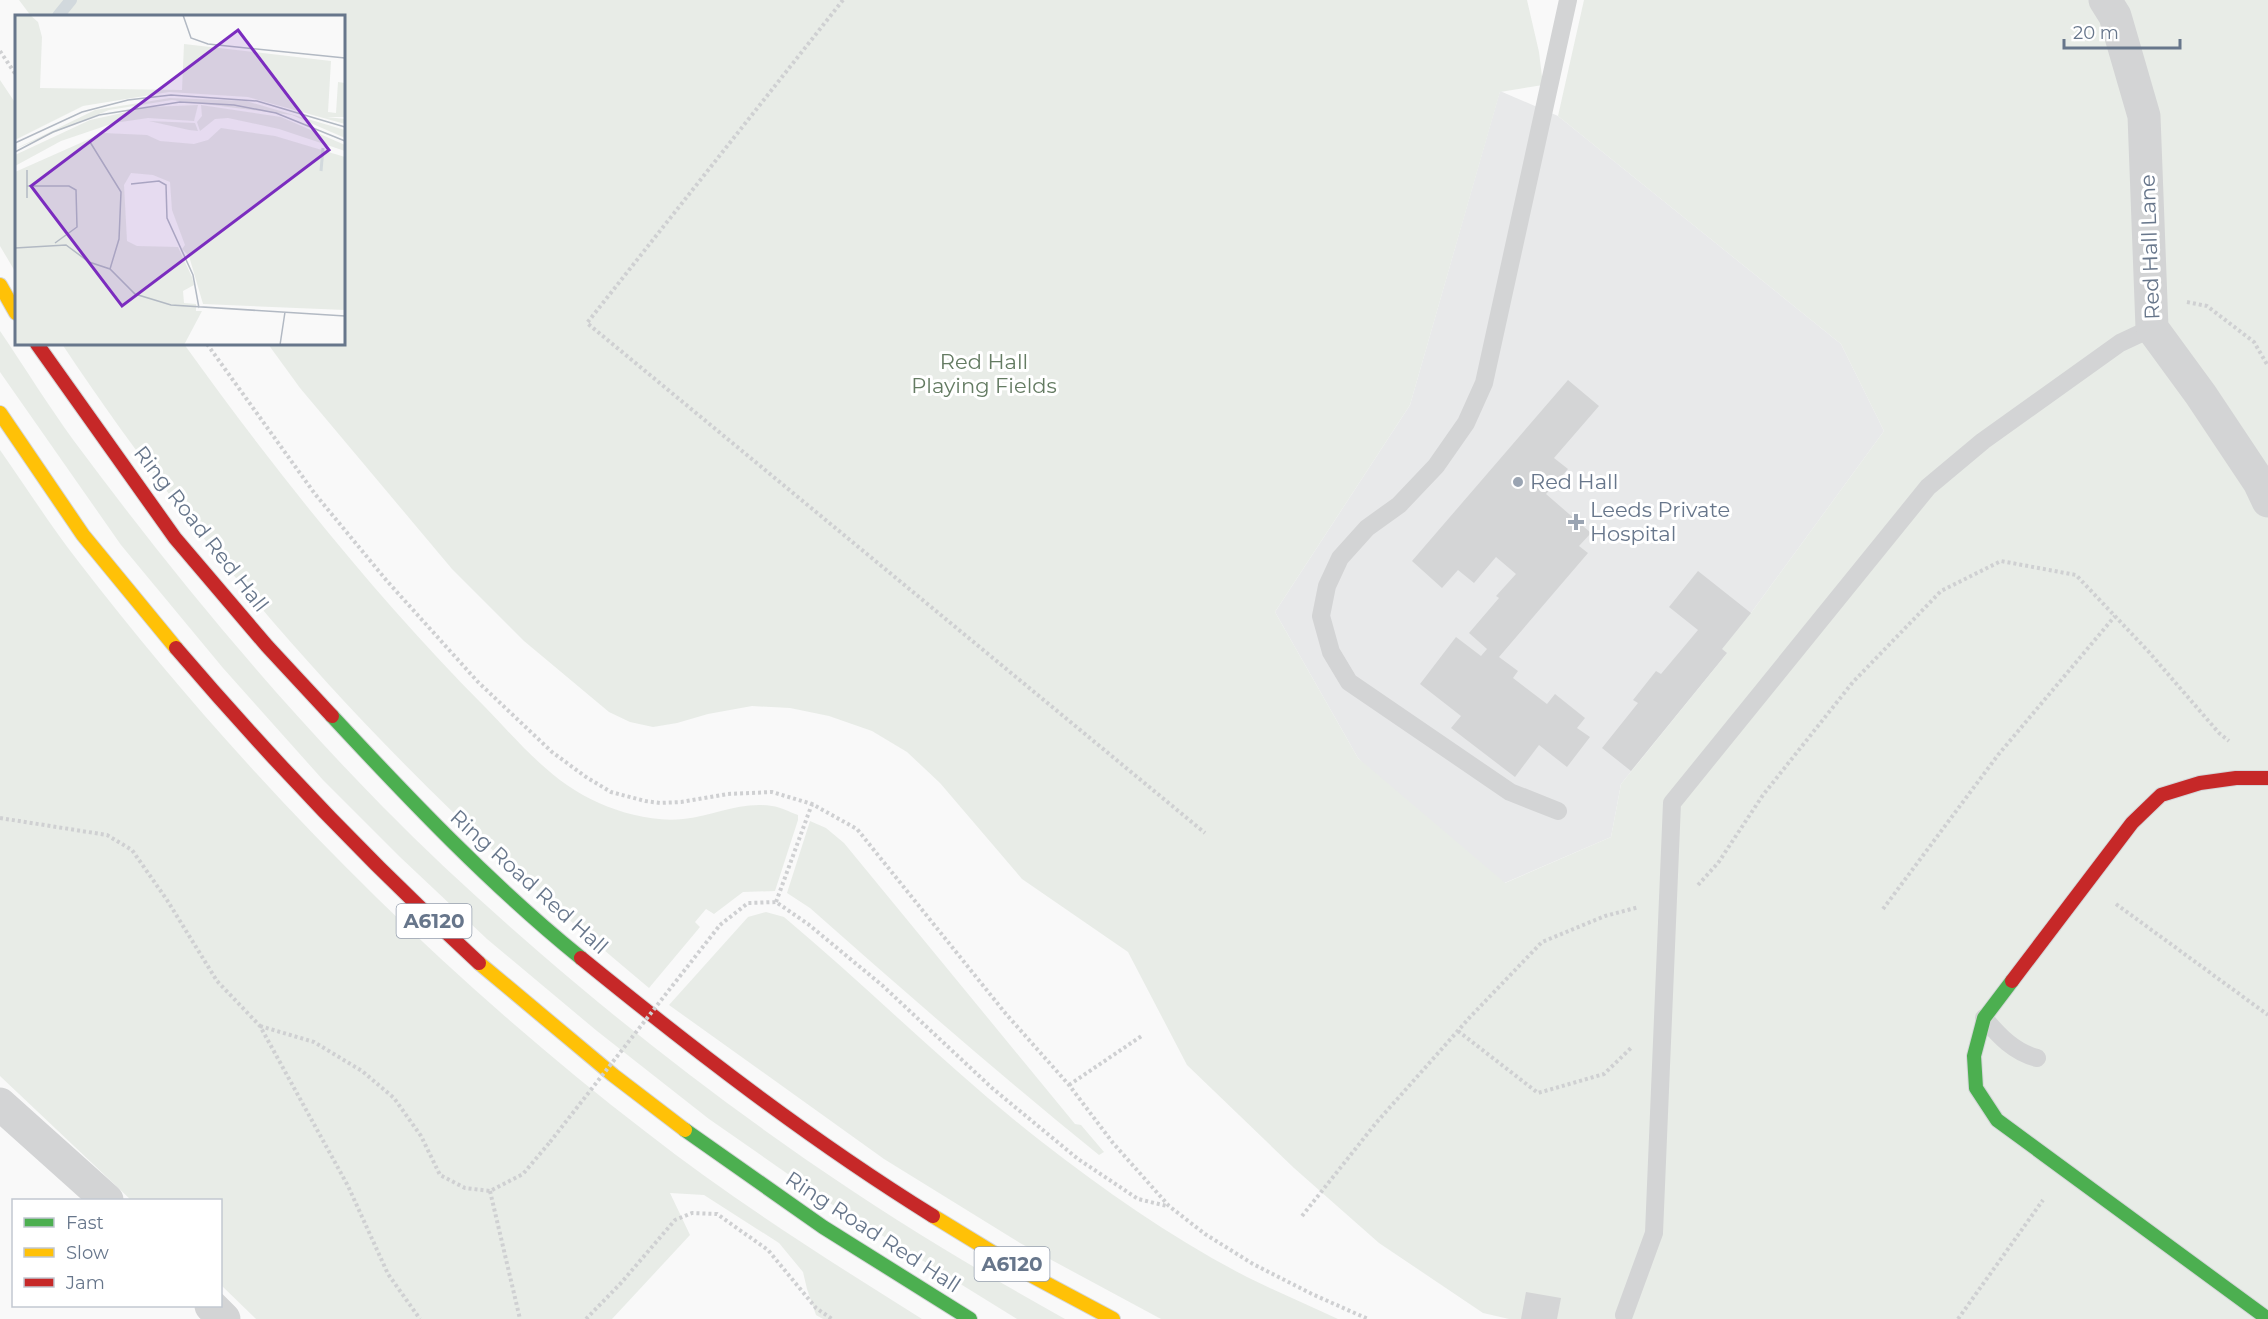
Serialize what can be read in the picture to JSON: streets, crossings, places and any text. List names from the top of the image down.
{
  "streets": {
    "main road": ["Ring Road Red Hall", "A6120"],
    "street": ["Red Hall Lane"]
  },
  "parks": ["Red Hall Playing Fields"],
  "places": {
    "other": ["Red Hall"],
    "health": ["Leeds Private Hospital"]
  },
  "legend": ["Fast", "Slow", "Jam"],
  "scale_bar": "20 m"
}
